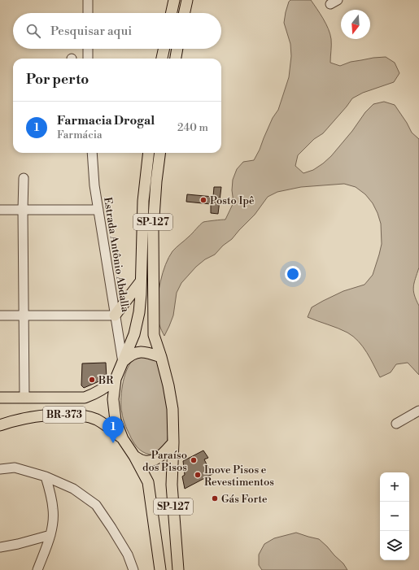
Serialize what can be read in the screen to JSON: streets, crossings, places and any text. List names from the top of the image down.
{
  "streets": {
    "main road": ["SP-127", "BR-373"],
    "street": ["Estrada Antônio Abdalla"]
  },
  "crossings": [
    ["SP-127", "Estrada Antônio Abdalla"],
    ["SP-127", "BR-373"]
  ],
  "places": [
    "Posto Ipê",
    "BR",
    "Paraíso dos Pisos",
    "Inove Pisos e Revestimentos",
    "Gás Forte"
  ],
  "north": "bottom",
  "page": {
    "search": "Pesquisar aqui",
    "heading": "Por perto",
    "list": [
      {
        "mark": "1",
        "name": "Farmacia Drogal",
        "note": "Farmácia",
        "value": "240 m"
      }
    ],
    "pins": "1",
    "map_buttons": ["+", "−"]
  }
}
